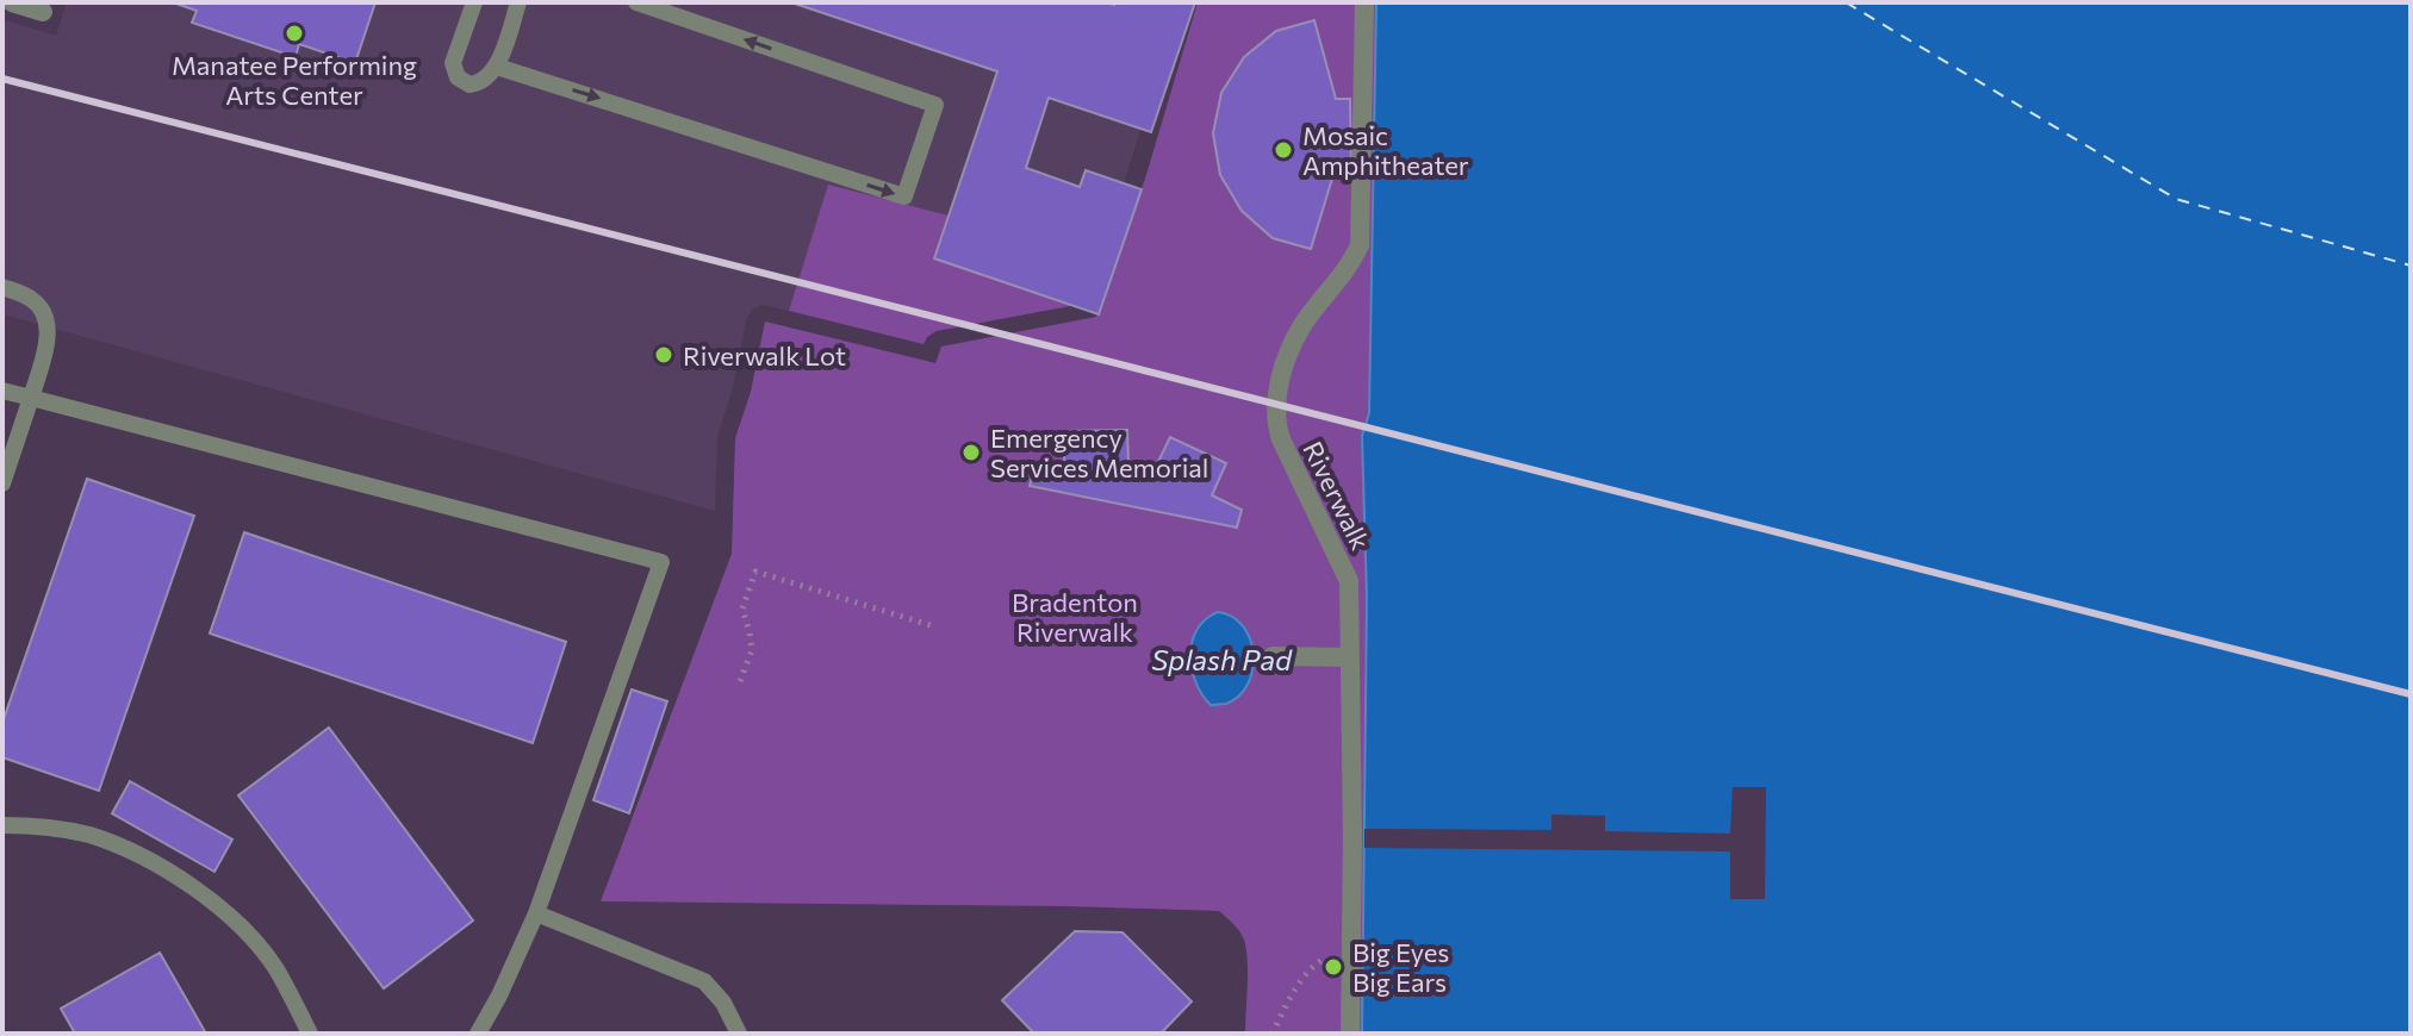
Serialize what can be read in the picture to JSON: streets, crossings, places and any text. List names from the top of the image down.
{
  "streets": {
    "street": ["Riverwalk"]
  },
  "water": ["Splash Pad"],
  "parks": ["Bradenton Riverwalk"],
  "places": [
    "Manatee Performing Arts Center",
    "Mosaic Amphitheater",
    "Riverwalk Lot",
    "Emergency Services Memorial",
    "Big Eyes Big Ears"
  ]
}
